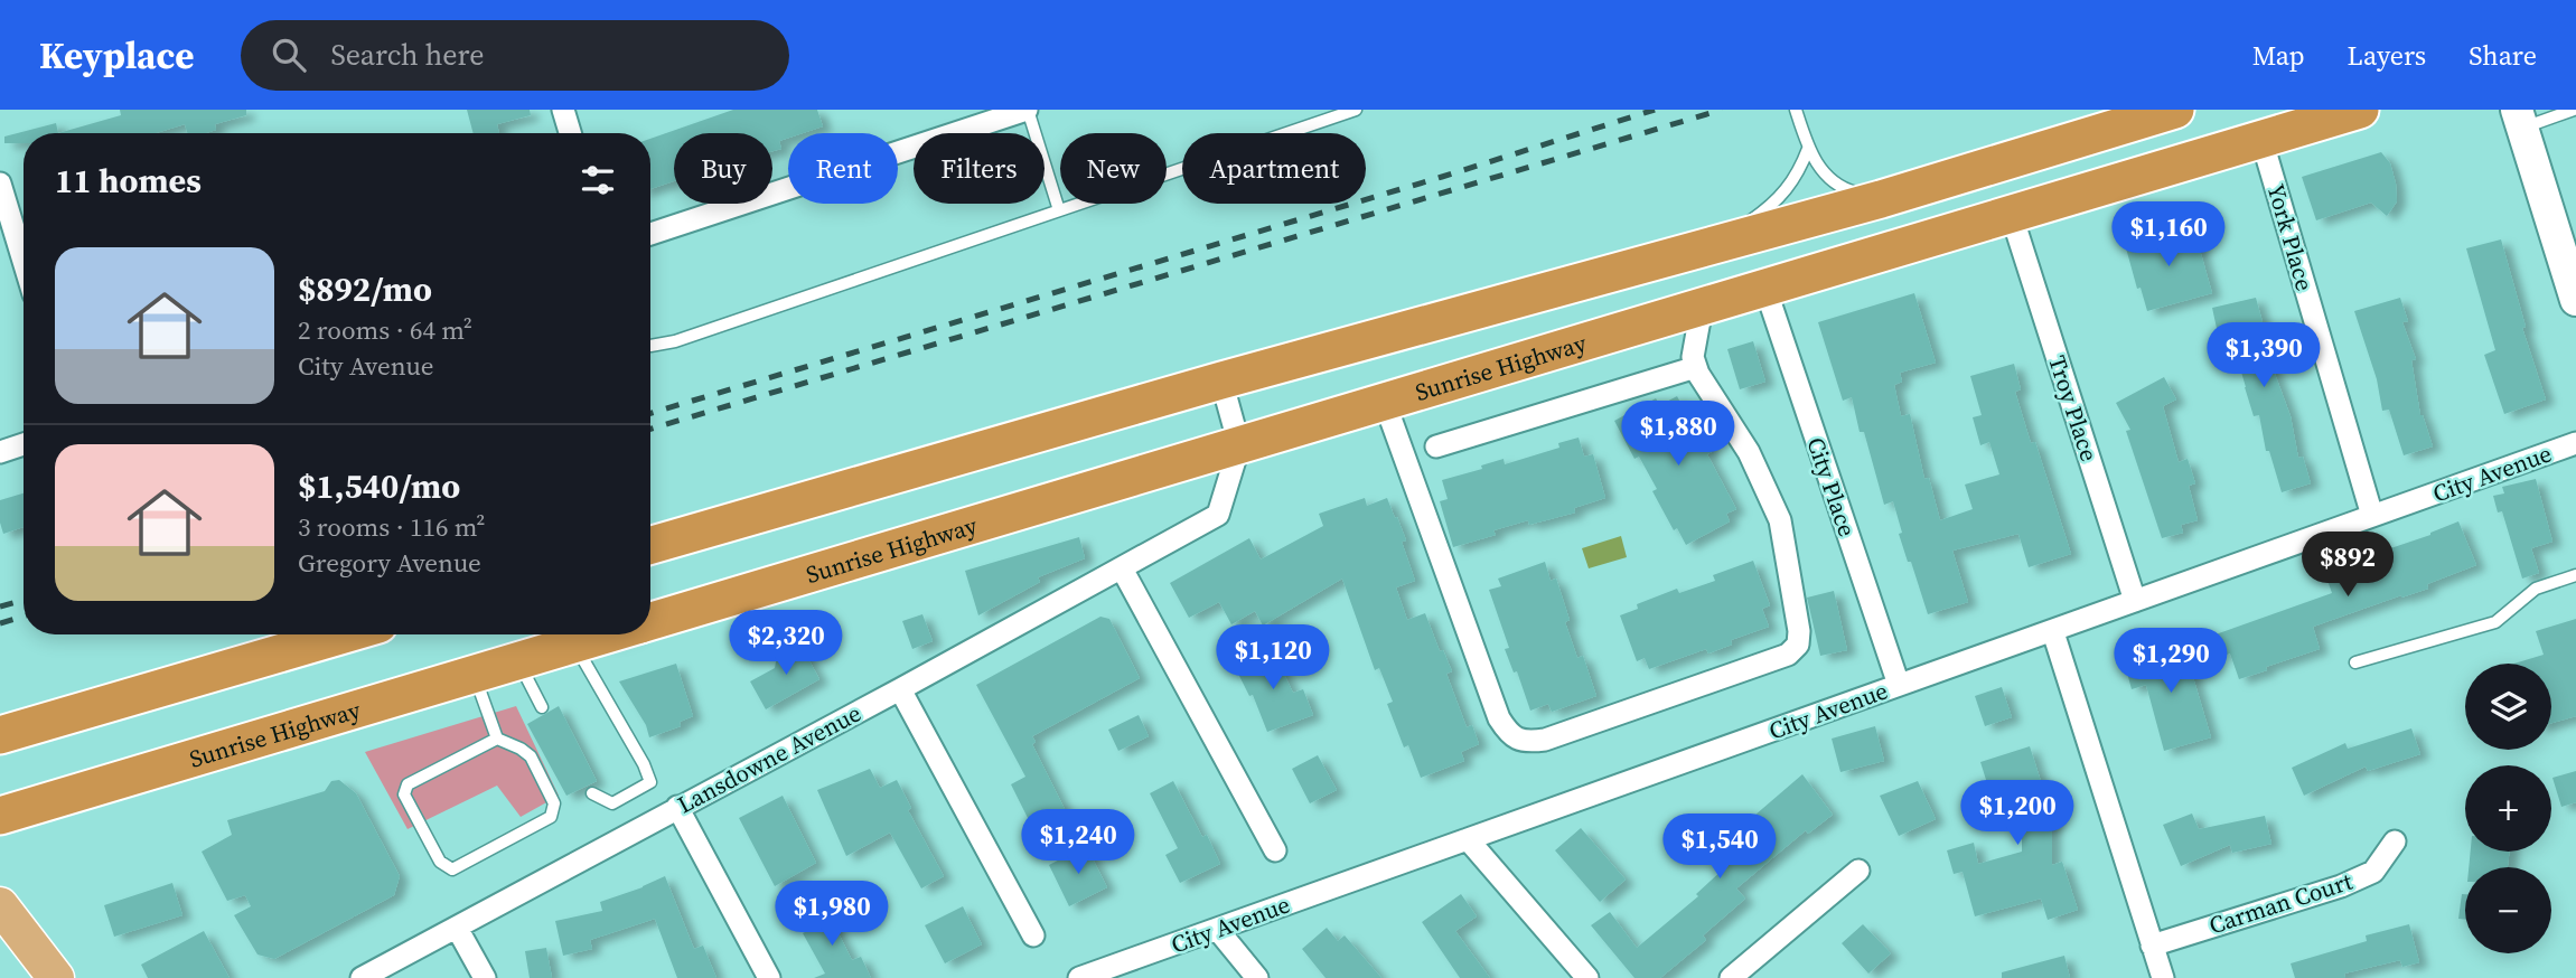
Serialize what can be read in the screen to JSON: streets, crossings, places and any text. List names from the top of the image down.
{
  "streets": {
    "highway": ["Sunrise Highway"],
    "street": [
      "York Place",
      "Troy Place",
      "City Avenue",
      "City Place",
      "Lansdowne Avenue",
      "Carman Court"
    ]
  },
  "crossings": [
    ["York Place", "Sunrise Highway"],
    ["York Place", "City Avenue"],
    ["Sunrise Highway", "Troy Place"],
    ["Sunrise Highway", "City Place"],
    ["Sunrise Highway", "Lansdowne Avenue"],
    ["Troy Place", "City Avenue"],
    ["City Avenue", "City Place"]
  ],
  "page": {
    "header": "Keyplace",
    "search": "Search here",
    "nav": ["Map", "Layers", "Share"],
    "chip": [
      "Buy",
      "Rent",
      "Filters",
      "New",
      "Apartment"
    ],
    "heading": "11 homes",
    "price": [
      "$1,160",
      "$1,390",
      "$1,880",
      "$892",
      "$2,320",
      "$1,120",
      "$1,290",
      "$1,200",
      "$1,240",
      "$1,540",
      "$1,980"
    ],
    "list": [
      {
        "name": "$892/mo",
        "note": "2 rooms · 64 m² · City Avenue"
      },
      {
        "name": "$1,540/mo",
        "note": "3 rooms · 116 m² · Gregory Avenue"
      }
    ],
    "map_buttons": ["+", "−"]
  }
}
